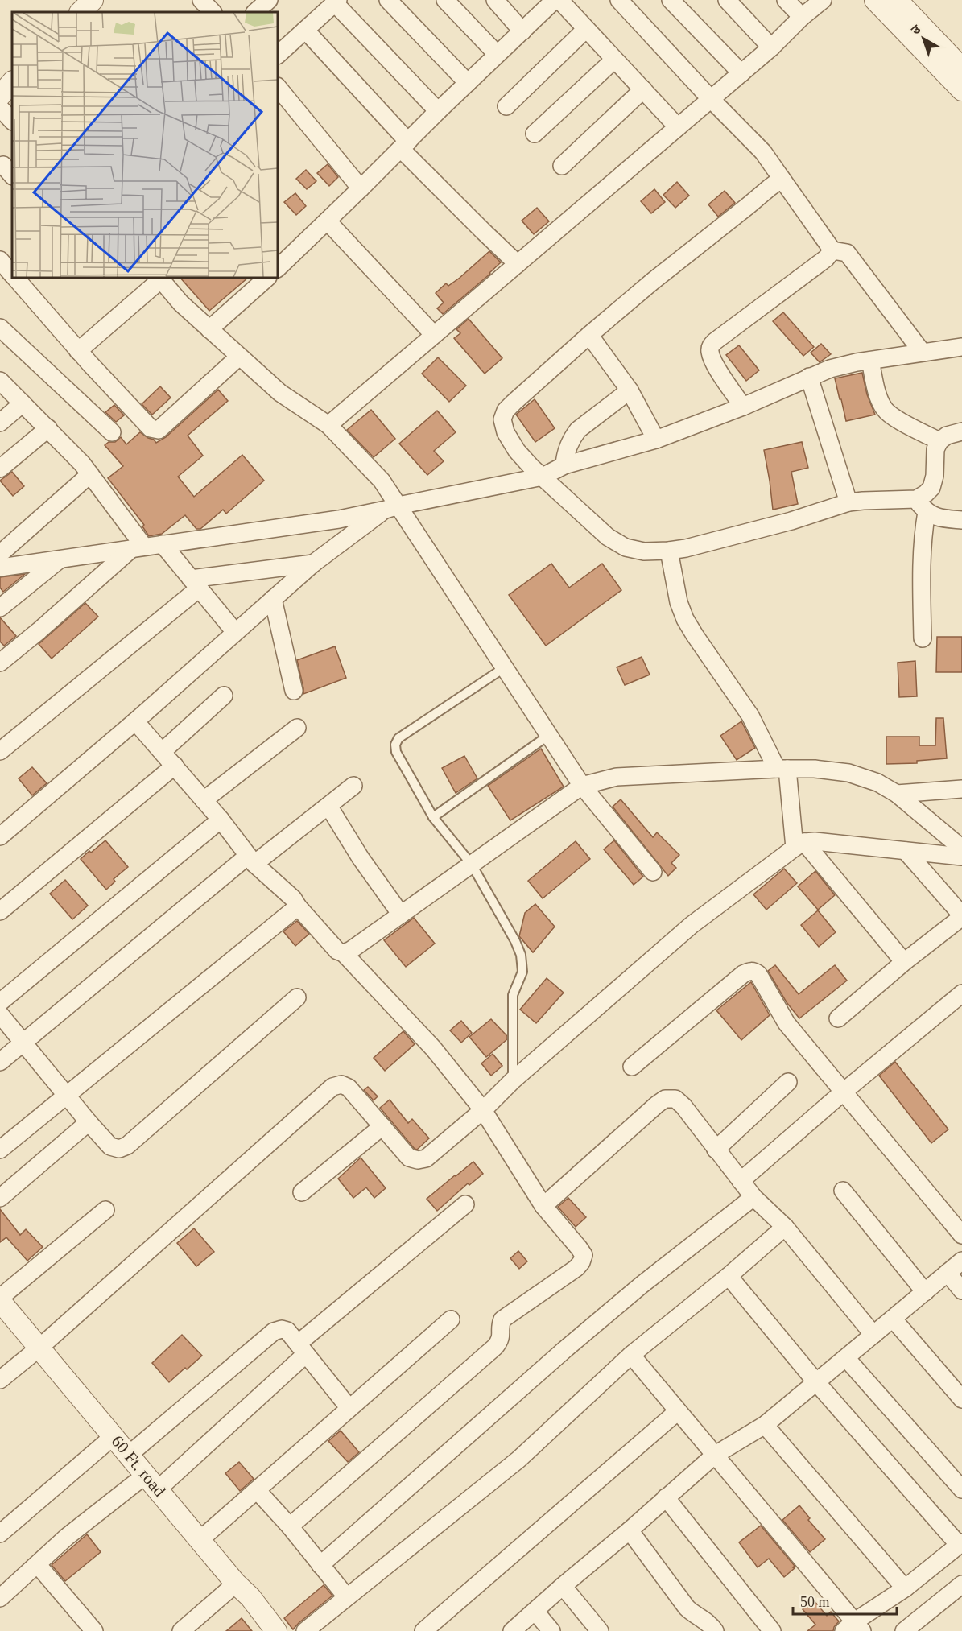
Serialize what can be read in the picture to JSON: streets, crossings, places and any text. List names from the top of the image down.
{
  "streets": {
    "street": ["60 Ft. road"]
  },
  "scale_bar": "50 m",
  "north": "top left"
}
